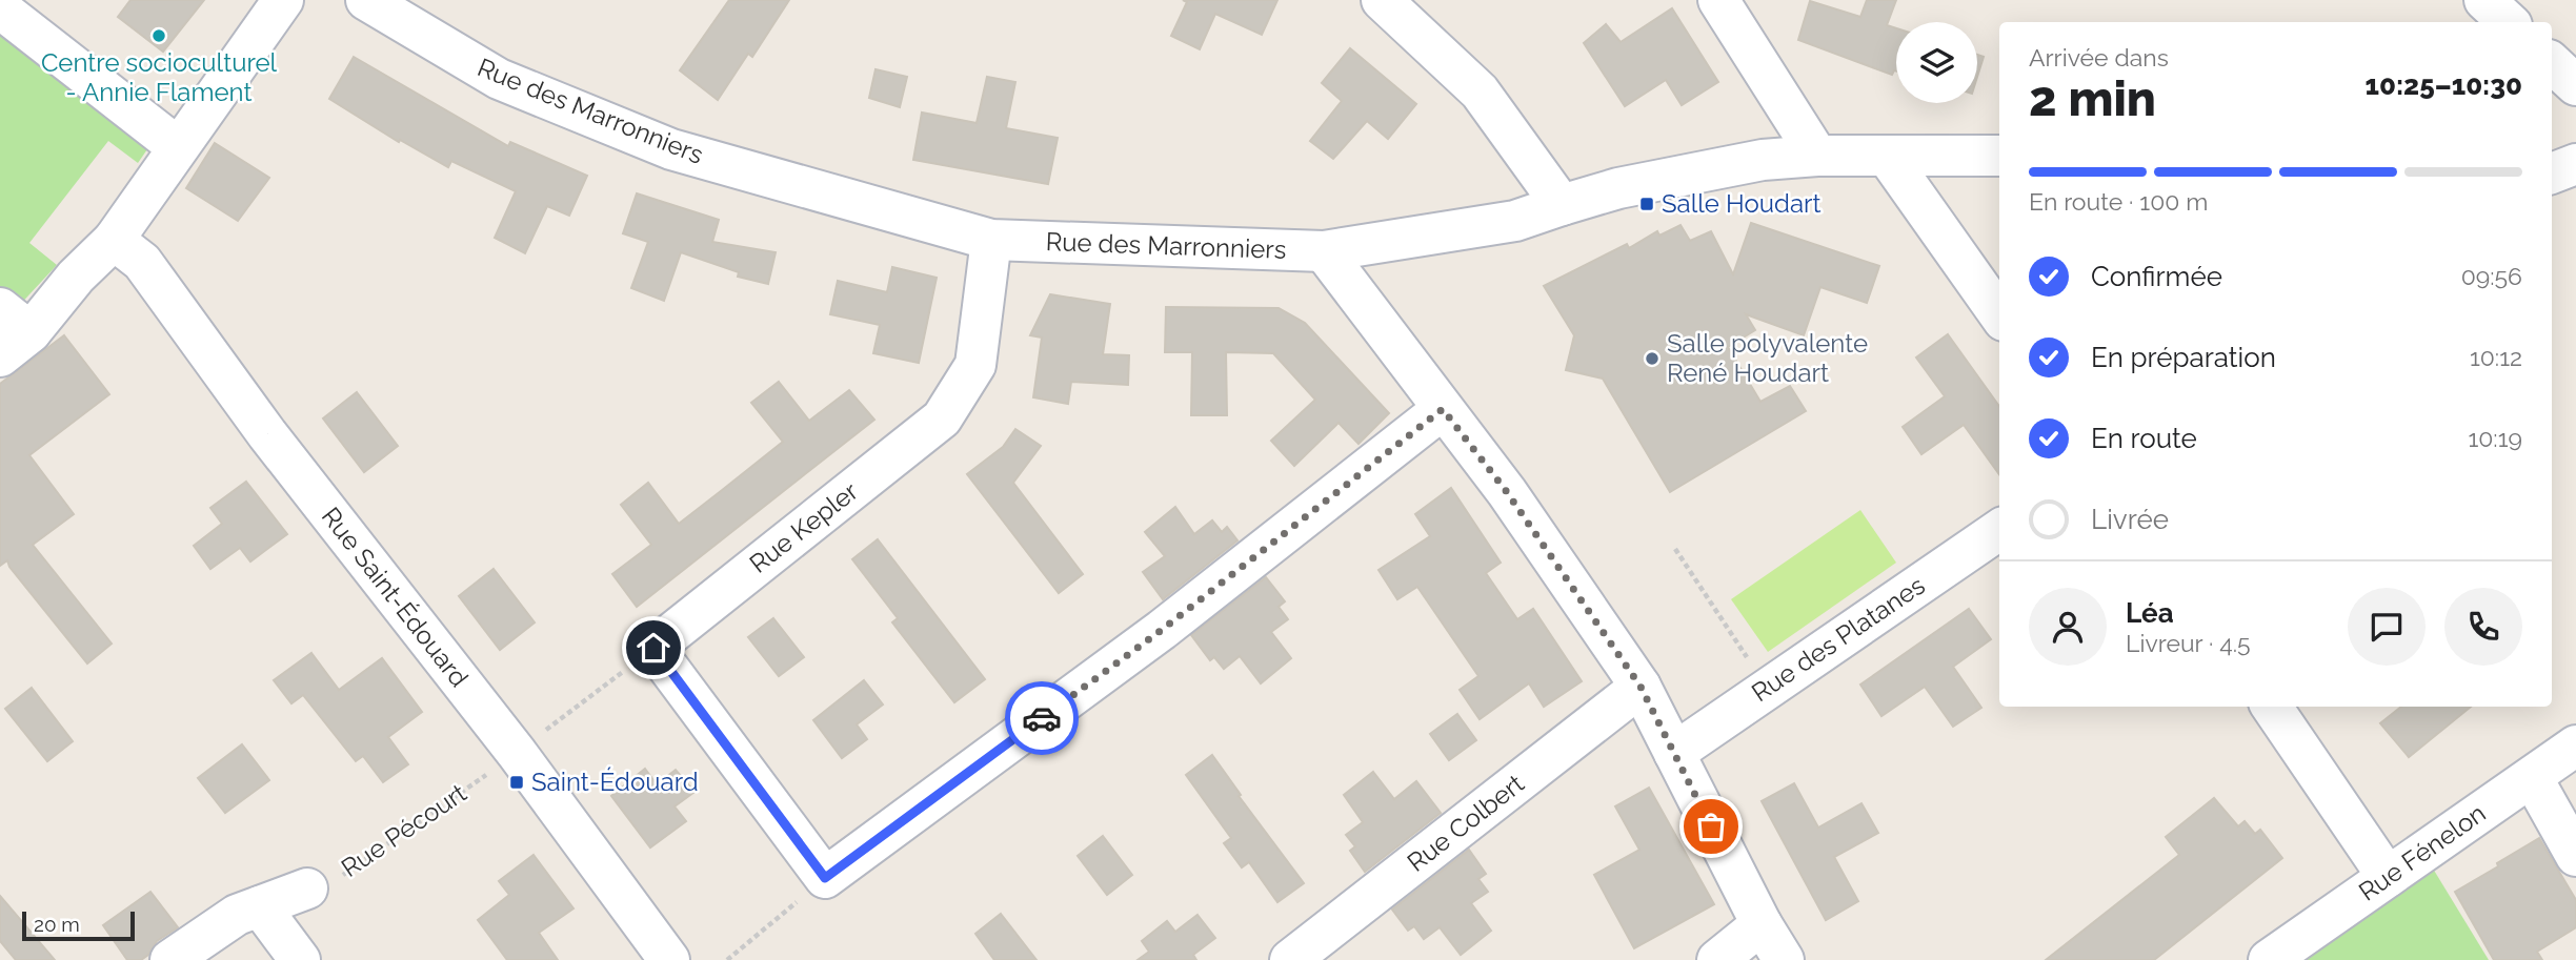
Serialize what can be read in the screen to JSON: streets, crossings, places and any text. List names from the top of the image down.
{
  "streets": {
    "street": [
      "Rue des Marronniers",
      "Rue Kepler",
      "Rue Saint-Édouard",
      "Rue des Platanes",
      "Rue Colbert",
      "Rue Fénelon"
    ],
    "path": ["Rue Pécourt"]
  },
  "crossings": [
    ["Rue des Marronniers", "Rue Kepler"],
    ["Rue Saint-Édouard", "Rue Pécourt"]
  ],
  "places": {
    "other": ["Centre socioculturel - Annie Flament", "Salle polyvalente René Houdart"],
    "transit": ["Salle Houdart", "Saint-Édouard"]
  },
  "scale_bar": "20 m",
  "page": {
    "heading": ["2 min", "Arrivée dans", "10:25–10:30"],
    "panel": ["Léa", "Livreur · 4.5"],
    "bar": "En route · 100 m",
    "list": [
      ["Confirmée", "09:56"],
      ["En préparation", "10:12"],
      ["En route", "10:19"],
      "Livrée"
    ],
    "scale": "20 m"
  }
}
